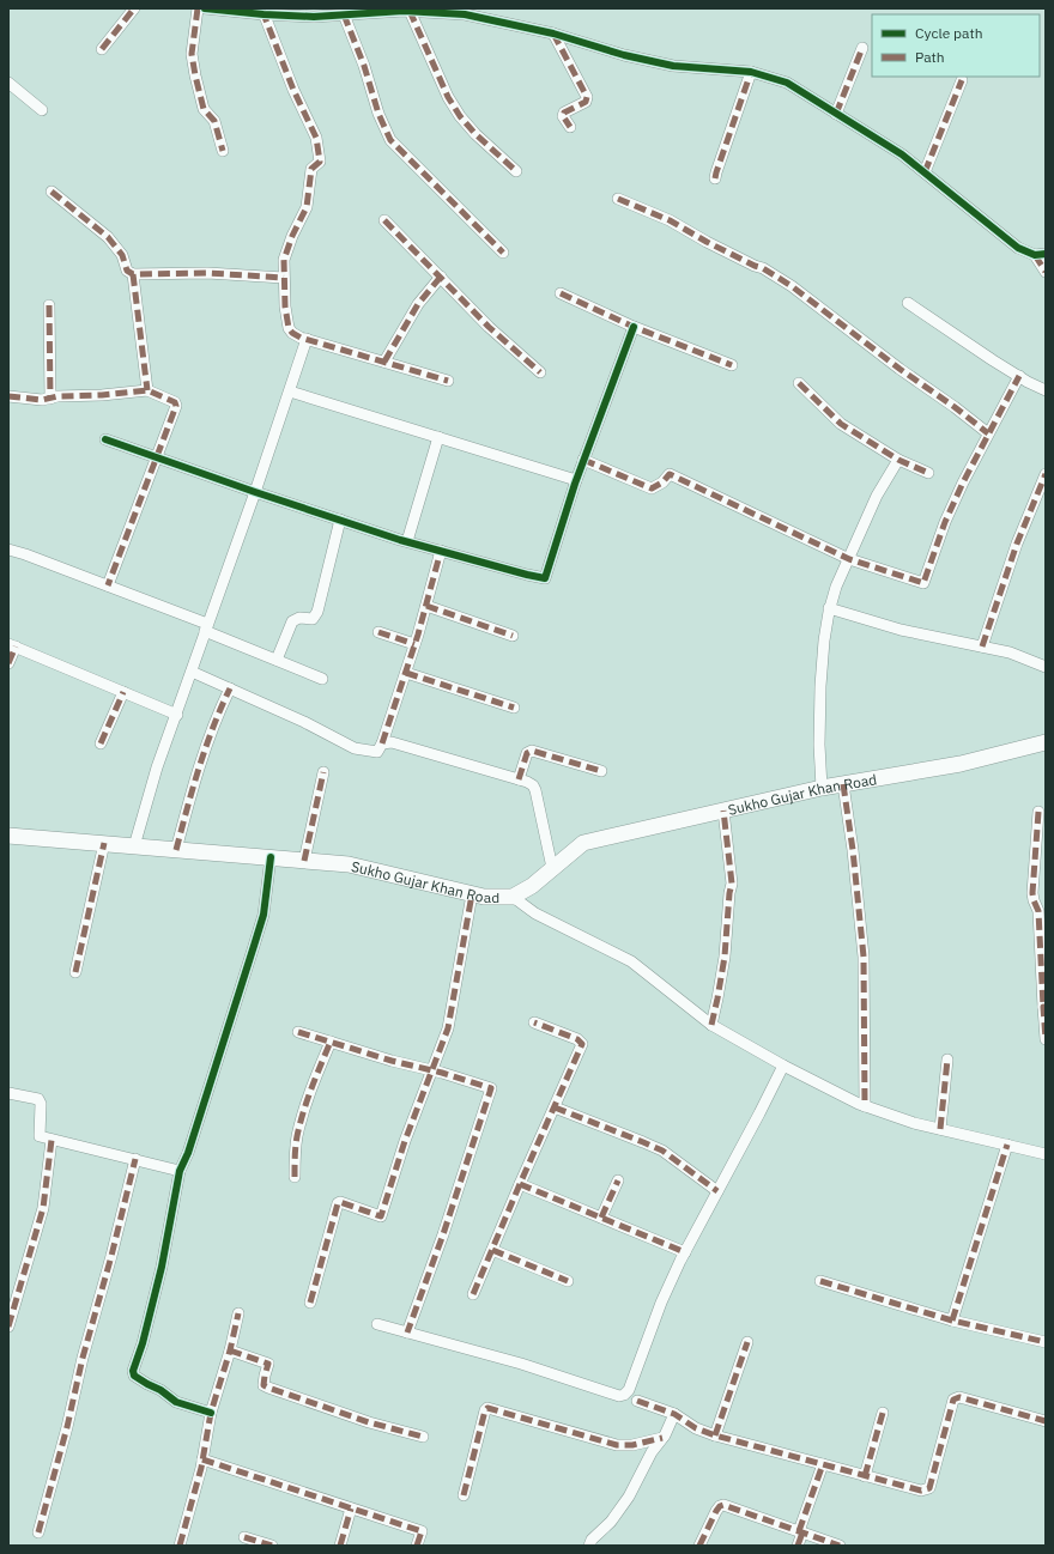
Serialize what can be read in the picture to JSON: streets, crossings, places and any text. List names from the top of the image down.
{
  "streets": {
    "main road": ["Sukho Gujar Khan Road"]
  },
  "legend": ["Cycle path", "Path"]
}
